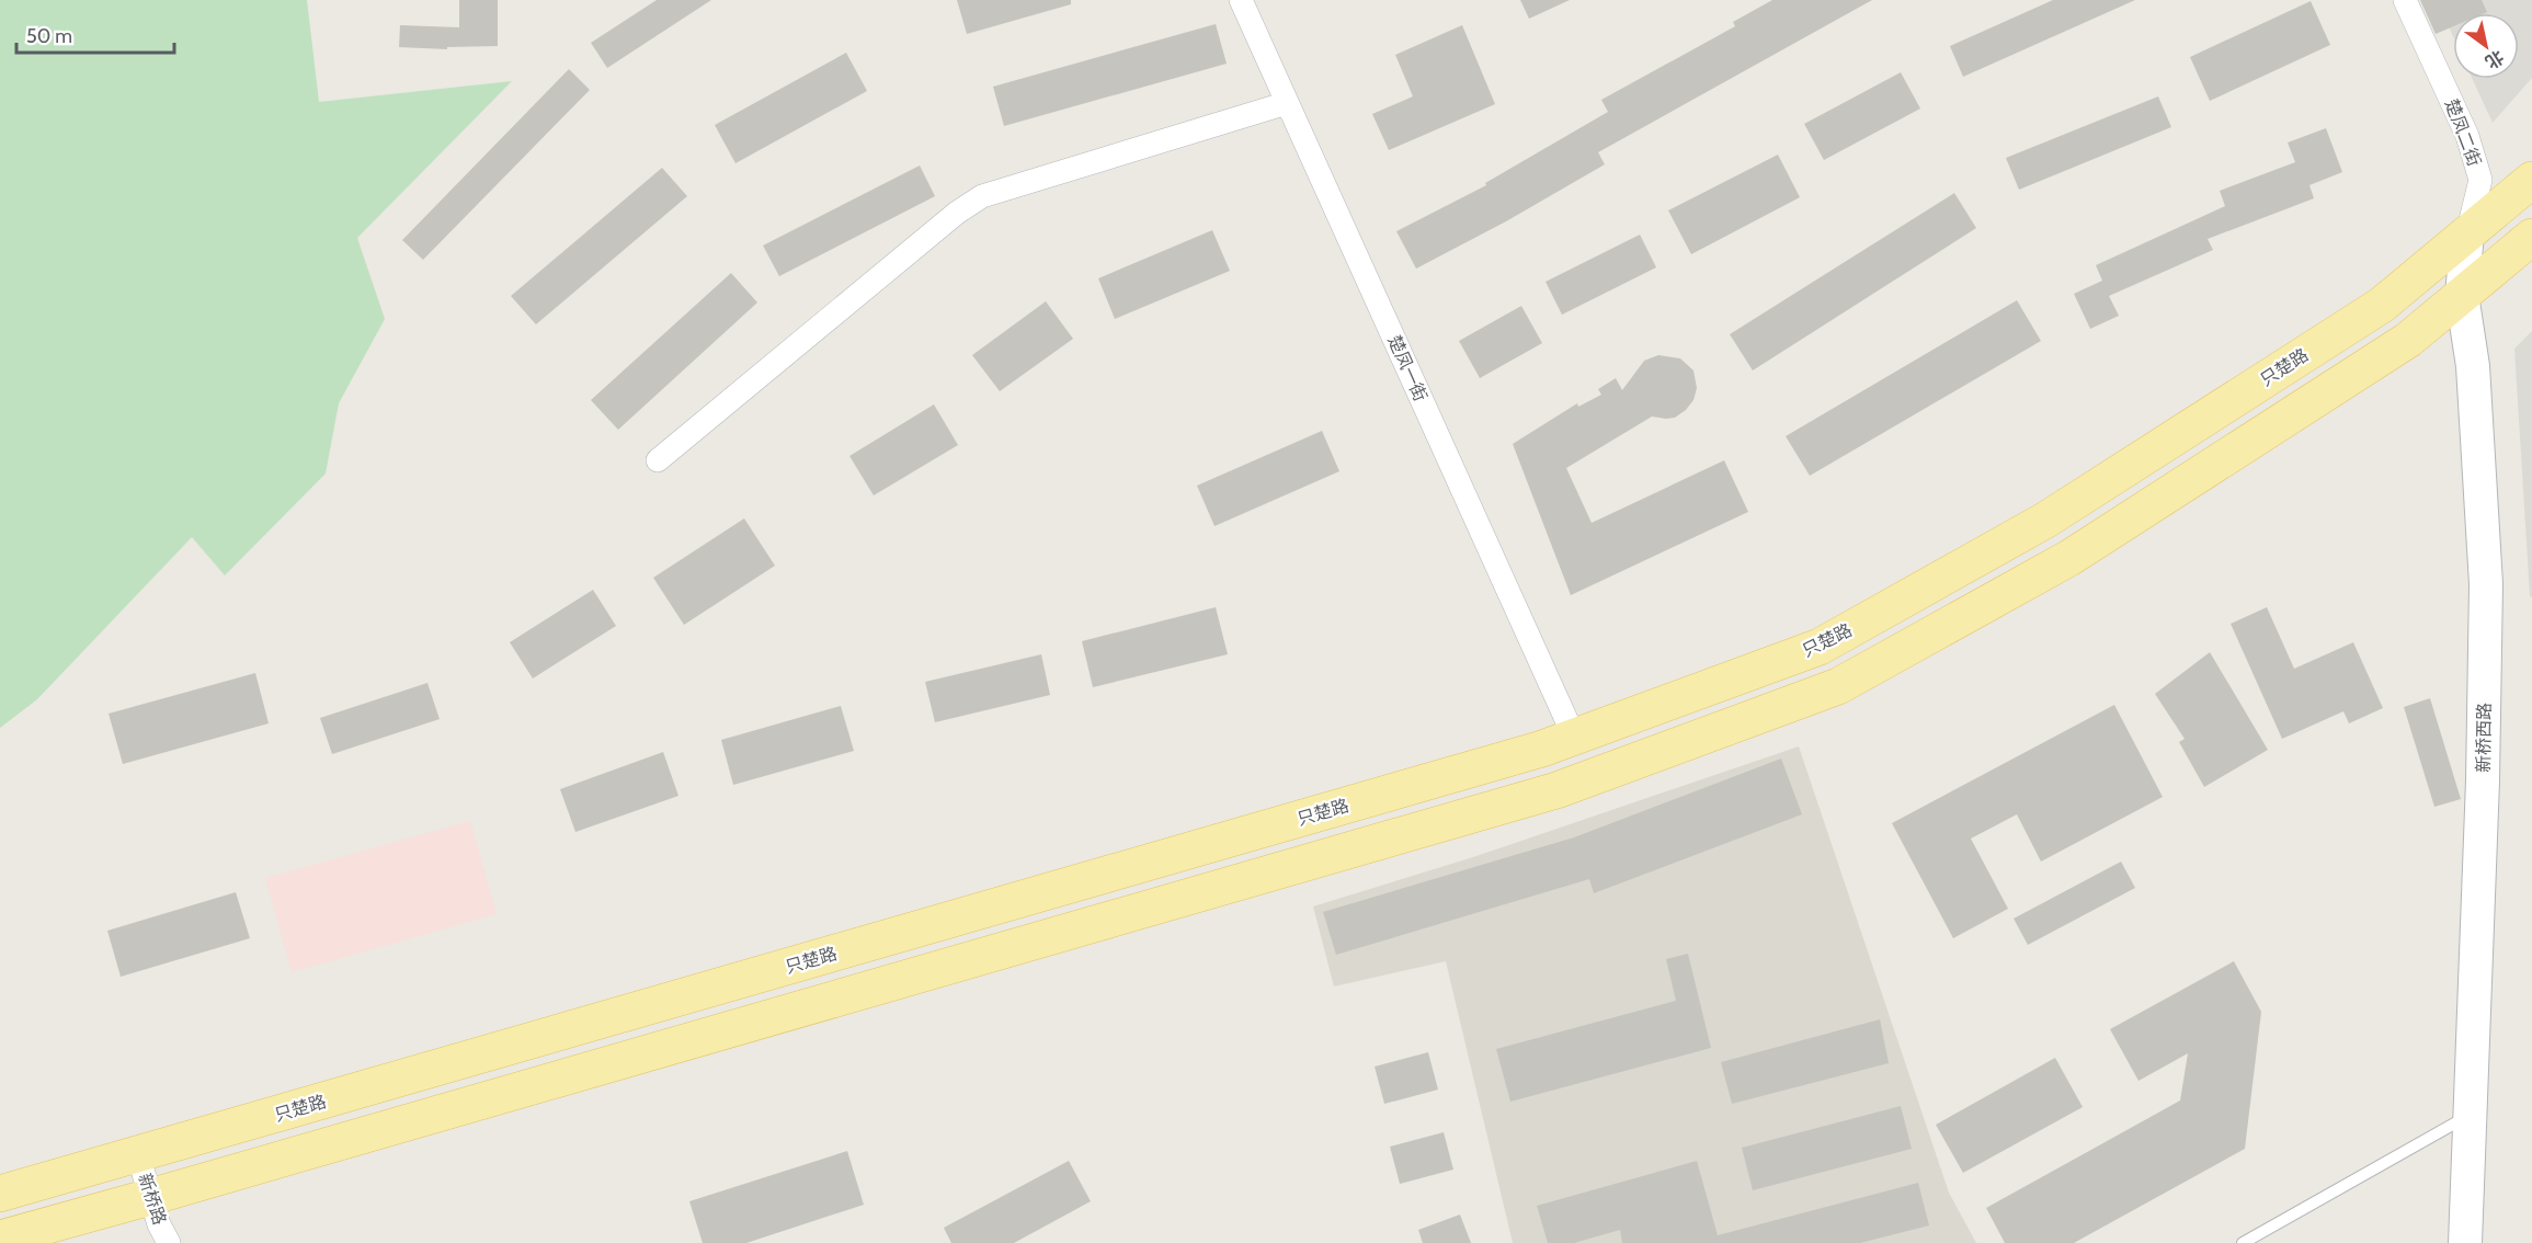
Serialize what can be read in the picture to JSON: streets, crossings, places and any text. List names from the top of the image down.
{
  "streets": {
    "main road": ["只楚路"],
    "street": [
      "楚凤二街",
      "楚凤一街",
      "新桥西路",
      "新桥路"
    ]
  },
  "crossings": [
    ["楚凤二街", "只楚路"],
    ["楚凤二街", "新桥西路"],
    ["只楚路", "楚凤一街"],
    ["只楚路", "新桥西路"],
    ["只楚路", "新桥路"]
  ],
  "scale_bar": "50 m",
  "north": "bottom right"
}
